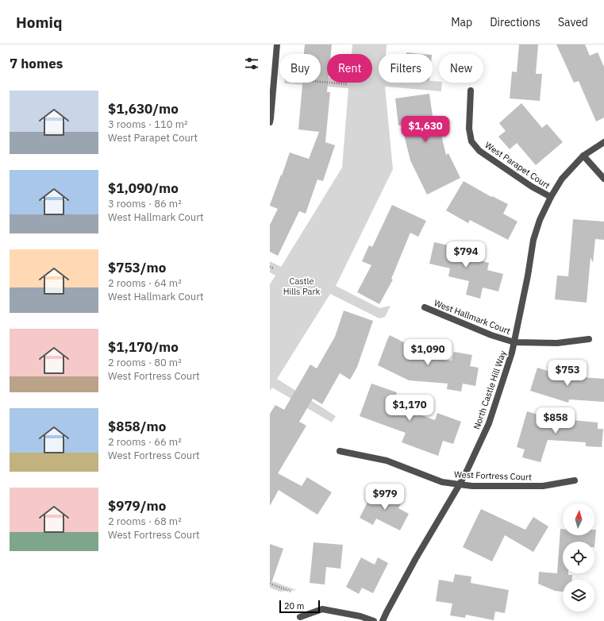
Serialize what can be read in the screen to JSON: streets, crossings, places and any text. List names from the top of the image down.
{
  "streets": {
    "street": [
      "West Parapet Court",
      "West Hallmark Court",
      "North Castle Hill Way",
      "West Fortress Court"
    ]
  },
  "crossings": [
    ["West Parapet Court", "North Castle Hill Way"],
    ["West Hallmark Court", "North Castle Hill Way"],
    ["North Castle Hill Way", "West Fortress Court"]
  ],
  "parks": ["Castle Hills Park"],
  "scale_bar": "20 m",
  "north": "top",
  "page": {
    "header": "Homiq",
    "nav": ["Map", "Directions", "Saved"],
    "heading": "7 homes",
    "chip": [
      "Buy",
      "Rent",
      "Filters",
      "New"
    ],
    "list": [
      {
        "name": "$1,630/mo",
        "note": "3 rooms · 110 m² · West Parapet Court"
      },
      {
        "name": "$1,090/mo",
        "note": "3 rooms · 86 m² · West Hallmark Court"
      },
      {
        "name": "$753/mo",
        "note": "2 rooms · 64 m² · West Hallmark Court"
      },
      {
        "name": "$1,170/mo",
        "note": "2 rooms · 80 m² · West Fortress Court"
      },
      {
        "name": "$858/mo",
        "note": "2 rooms · 66 m² · West Fortress Court"
      },
      {
        "name": "$979/mo",
        "note": "2 rooms · 68 m² · West Fortress Court"
      }
    ],
    "price": [
      "$1,630",
      "$794",
      "$1,090",
      "$753",
      "$1,170",
      "$858",
      "$979"
    ],
    "scale": "20 m"
  }
}
